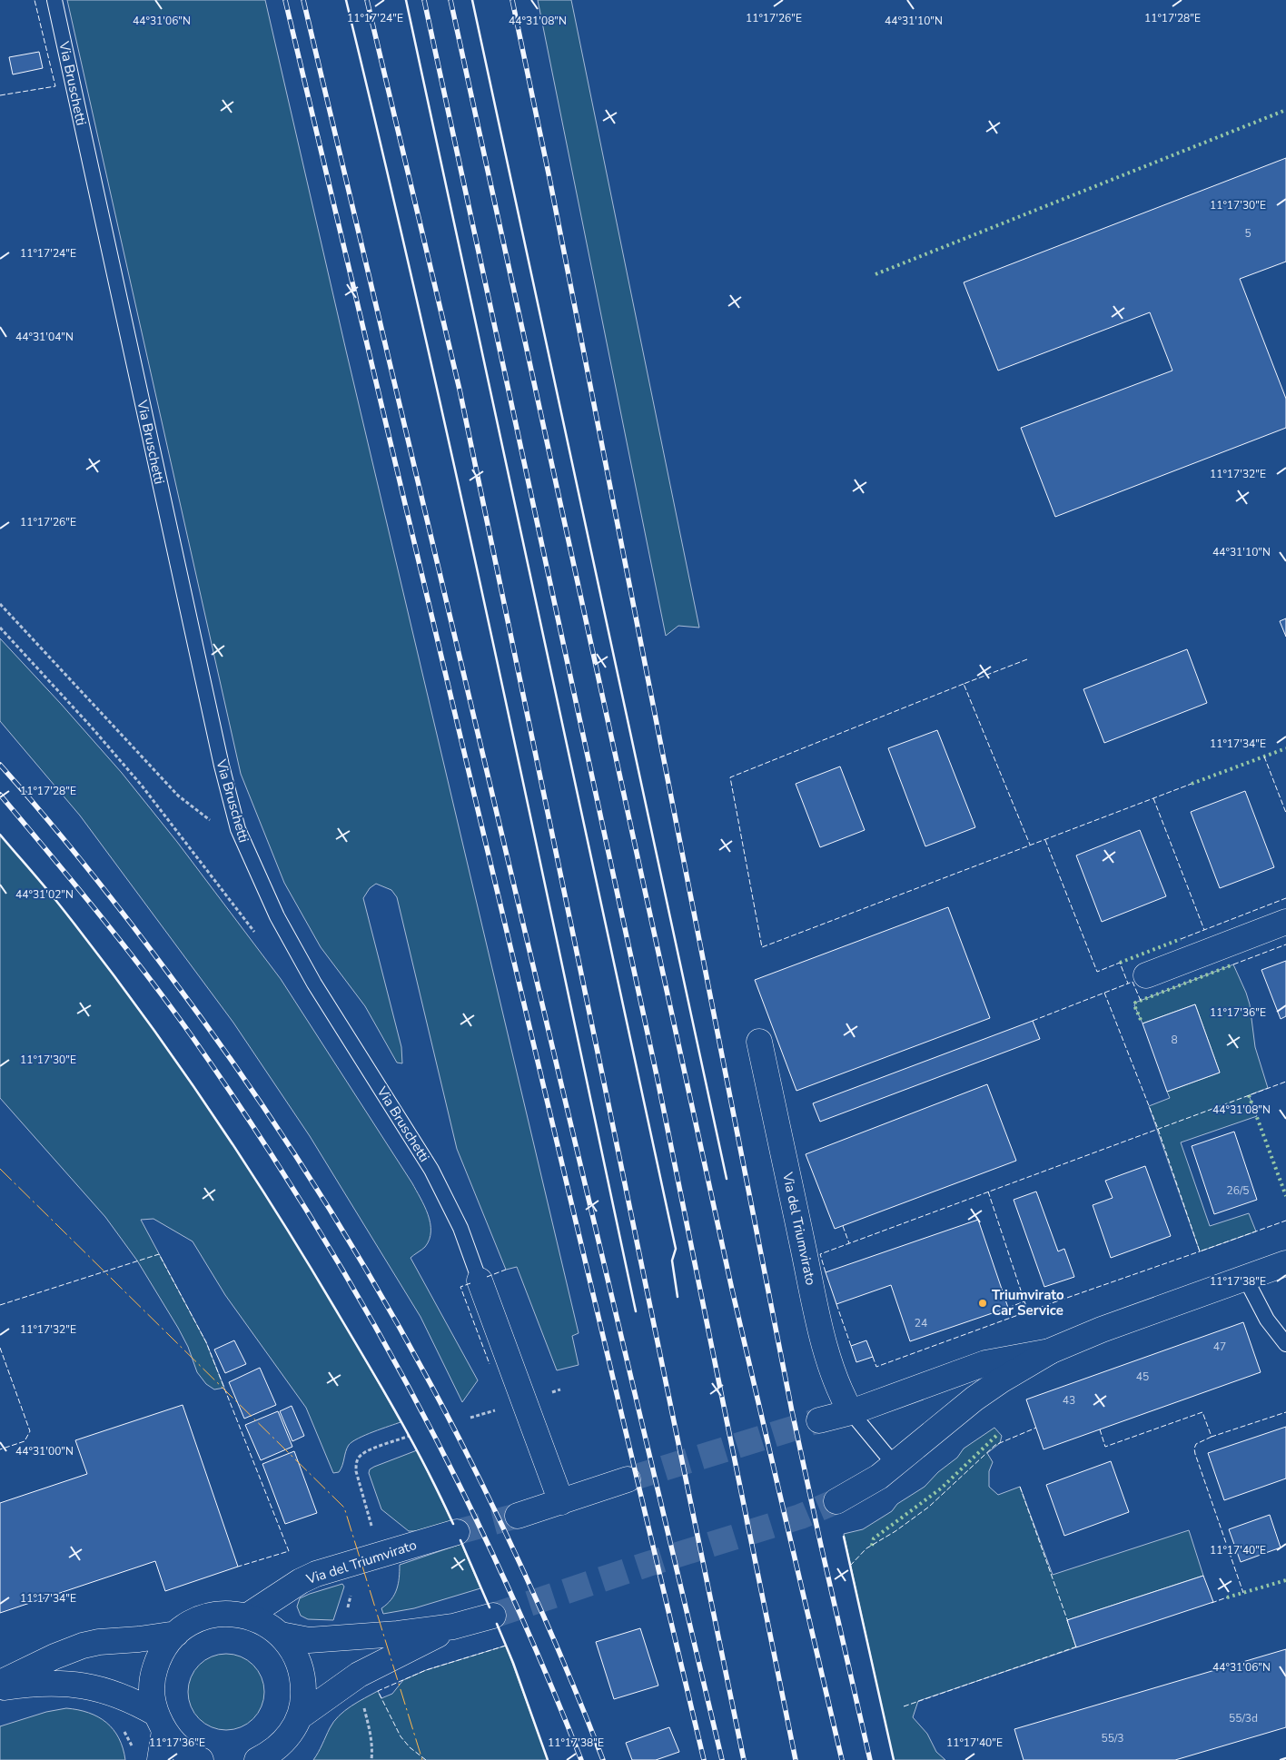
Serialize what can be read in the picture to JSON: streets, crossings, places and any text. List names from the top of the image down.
{
  "streets": {
    "main road": ["Via Bruschetti", "Via del Triumvirato"]
  },
  "places": ["Triumvirato Car Service"],
  "house_numbers": [
    "5",
    "8",
    "26/5",
    "24",
    "47",
    "45",
    "43",
    "55/3d",
    "55/3"
  ],
  "coordinates": [
    "11°17'26\"E",
    "11°17'24\"E",
    "11°17'28\"E",
    "44°31'06\"N",
    "44°31'08\"N",
    "44°31'10\"N",
    "11°17'30\"E",
    "44°31'04\"N",
    "11°17'32\"E",
    "11°17'34\"E",
    "44°31'02\"N",
    "11°17'36\"E",
    "11°17'38\"E",
    "44°31'00\"N",
    "11°17'40\"E"
  ]
}
